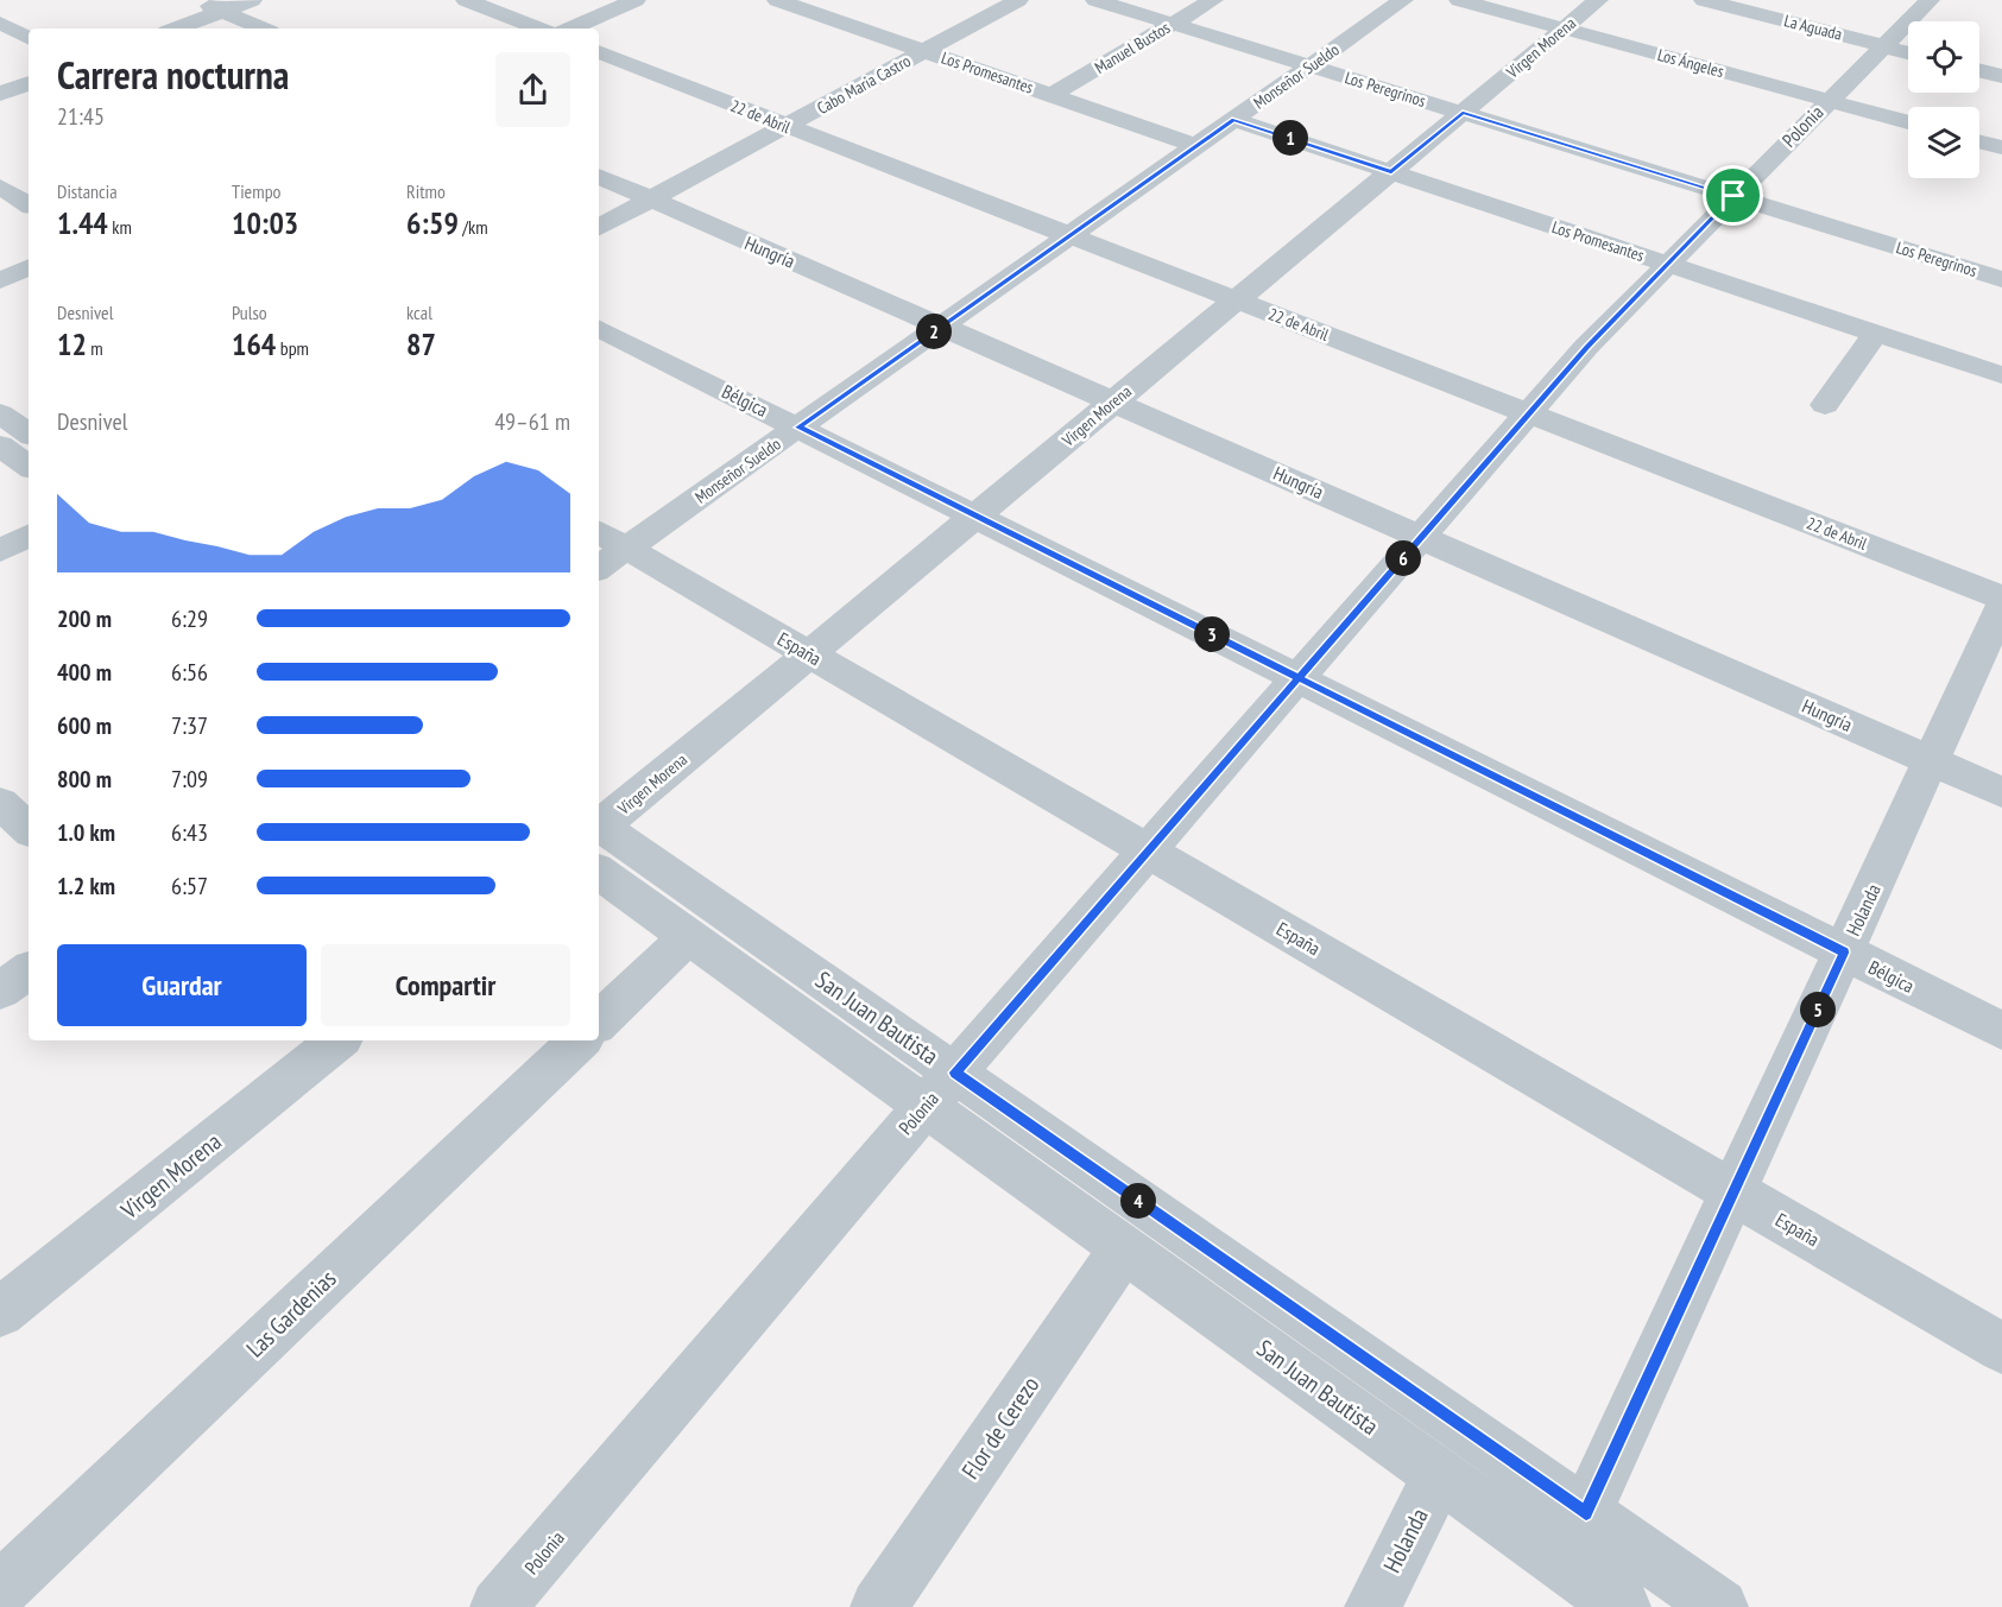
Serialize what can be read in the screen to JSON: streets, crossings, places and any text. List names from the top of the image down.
{
  "streets": {
    "street": [
      "La Aguada",
      "Manuel Bustos",
      "Virgen Morena",
      "Los Ángeles",
      "Los Promesantes",
      "Monseñor Sueldo",
      "Cabo Maria Castro",
      "Los Peregrinos",
      "22 de Abril",
      "Polonia",
      "Hungría",
      "Bélgica",
      "España",
      "Holanda",
      "San Juan Bautista",
      "Las Gardenias",
      "Flor de Cerezo"
    ]
  },
  "crossings": [
    ["La Aguada", "Polonia"],
    ["Manuel Bustos", "Los Promesantes"],
    ["Manuel Bustos", "Los Peregrinos"],
    ["Virgen Morena", "Los Ángeles"],
    ["Virgen Morena", "Los Promesantes"],
    ["Virgen Morena", "Los Peregrinos"],
    ["Virgen Morena", "22 de Abril"],
    ["Virgen Morena", "Hungría"],
    ["Virgen Morena", "Bélgica"],
    ["Virgen Morena", "España"],
    ["Los Ángeles", "Polonia"],
    ["Los Promesantes", "Monseñor Sueldo"],
    ["Los Promesantes", "Cabo Maria Castro"],
    ["Los Promesantes", "Polonia"],
    ["Monseñor Sueldo", "Los Peregrinos"],
    ["Monseñor Sueldo", "22 de Abril"],
    ["Monseñor Sueldo", "Hungría"],
    ["Monseñor Sueldo", "Bélgica"],
    ["Monseñor Sueldo", "España"],
    ["Cabo Maria Castro", "22 de Abril"],
    ["Cabo Maria Castro", "Hungría"],
    ["Los Peregrinos", "Polonia"],
    ["22 de Abril", "Polonia"],
    ["Polonia", "Hungría"],
    ["Polonia", "Bélgica"],
    ["Polonia", "España"],
    ["Polonia", "San Juan Bautista"],
    ["Hungría", "Holanda"],
    ["Bélgica", "Holanda"],
    ["España", "Holanda"],
    ["Holanda", "San Juan Bautista"],
    ["San Juan Bautista", "Flor de Cerezo"]
  ],
  "page": {
    "heading": ["Carrera nocturna", "21:45"],
    "pins": [
      "1",
      "2",
      "6",
      "3",
      "5",
      "4"
    ],
    "stats": [
      ["Distancia", "1.44 km"],
      ["Tiempo", "10:03"],
      ["Ritmo", "6:59 /km"],
      ["Desnivel", "12 m"],
      ["Pulso", "164 bpm"],
      ["kcal", "87"]
    ],
    "chart": ["Desnivel", "49–61 m"],
    "list": [
      {
        "name": "200 m",
        "note": "6:29"
      },
      {
        "name": "400 m",
        "note": "6:56"
      },
      {
        "name": "600 m",
        "note": "7:37"
      },
      {
        "name": "800 m",
        "note": "7:09"
      },
      {
        "name": "1.0 km",
        "note": "6:43"
      },
      {
        "name": "1.2 km",
        "note": "6:57"
      }
    ],
    "buttons": ["Guardar", "Compartir"]
  }
}
